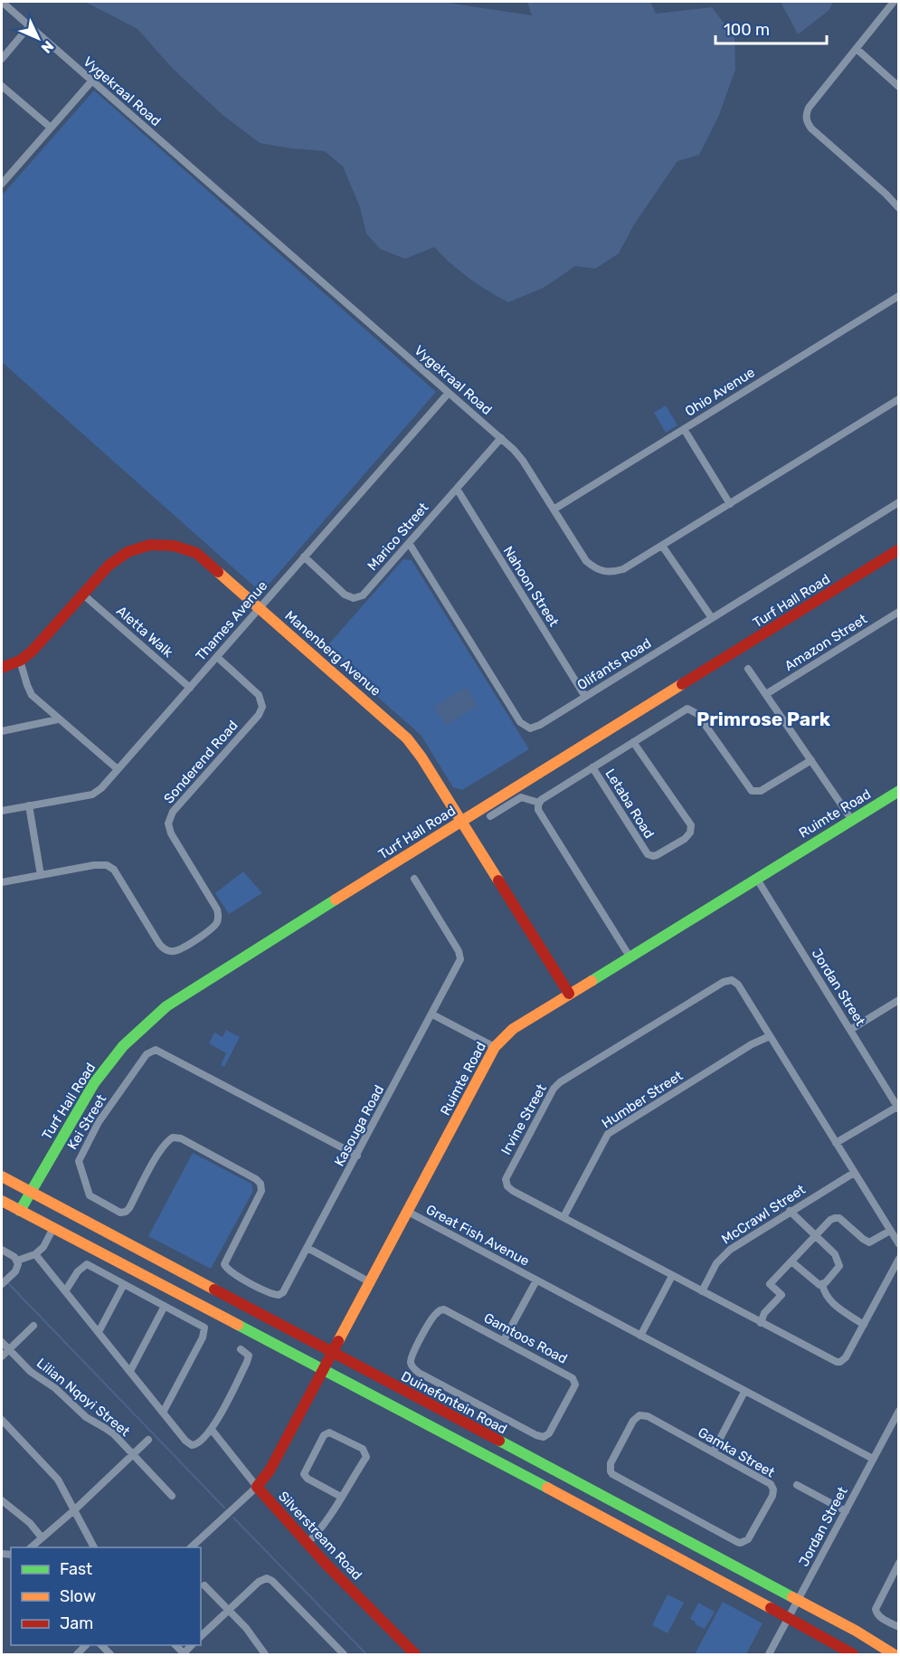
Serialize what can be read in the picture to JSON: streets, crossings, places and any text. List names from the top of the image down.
{
  "streets": {
    "main road": [
      "Turf Hall Road",
      "Manenberg Avenue",
      "Ruimte Road",
      "Duinefontein Road",
      "Silverstream Road"
    ],
    "street": [
      "Vygekraal Road",
      "Ohio Avenue",
      "Marico Street",
      "Nahoon Street",
      "Thames Avenue",
      "Aletta Walk",
      "Amazon Street",
      "Olifants Road",
      "Sonderend Road",
      "Letaba Road",
      "Jordan Street",
      "Humber Street",
      "Irvine Street",
      "Kei Street",
      "Kasouga Road",
      "McCrawl Street",
      "Great Fish Avenue",
      "Gamtoos Road",
      "Lilian Nqoyi Street",
      "Gamka Street"
    ]
  },
  "crossings": [
    ["Vygekraal Road", "Ohio Avenue"],
    ["Vygekraal Road", "Marico Street"],
    ["Vygekraal Road", "Thames Avenue"],
    ["Marico Street", "Nahoon Street"],
    ["Marico Street", "Thames Avenue"],
    ["Marico Street", "Olifants Road"],
    ["Nahoon Street", "Olifants Road"],
    ["Turf Hall Road", "Manenberg Avenue"],
    ["Turf Hall Road", "Duinefontein Road"],
    ["Thames Avenue", "Aletta Walk"],
    ["Thames Avenue", "Manenberg Avenue"],
    ["Thames Avenue", "Sonderend Road"],
    ["Aletta Walk", "Manenberg Avenue"],
    ["Manenberg Avenue", "Ruimte Road"],
    ["Ruimte Road", "Jordan Street"],
    ["Ruimte Road", "Great Fish Avenue"],
    ["Ruimte Road", "Duinefontein Road"],
    ["Ruimte Road", "Silverstream Road"],
    ["Jordan Street", "Great Fish Avenue"],
    ["Jordan Street", "Duinefontein Road"],
    ["Humber Street", "Irvine Street"],
    ["Irvine Street", "McCrawl Street"],
    ["Kei Street", "Kasouga Road"],
    ["Great Fish Avenue", "Gamtoos Road"]
  ],
  "districts": ["Primrose Park"],
  "legend": ["Fast", "Slow", "Jam"],
  "scale_bar": "100 m",
  "north": "bottom right"
}
